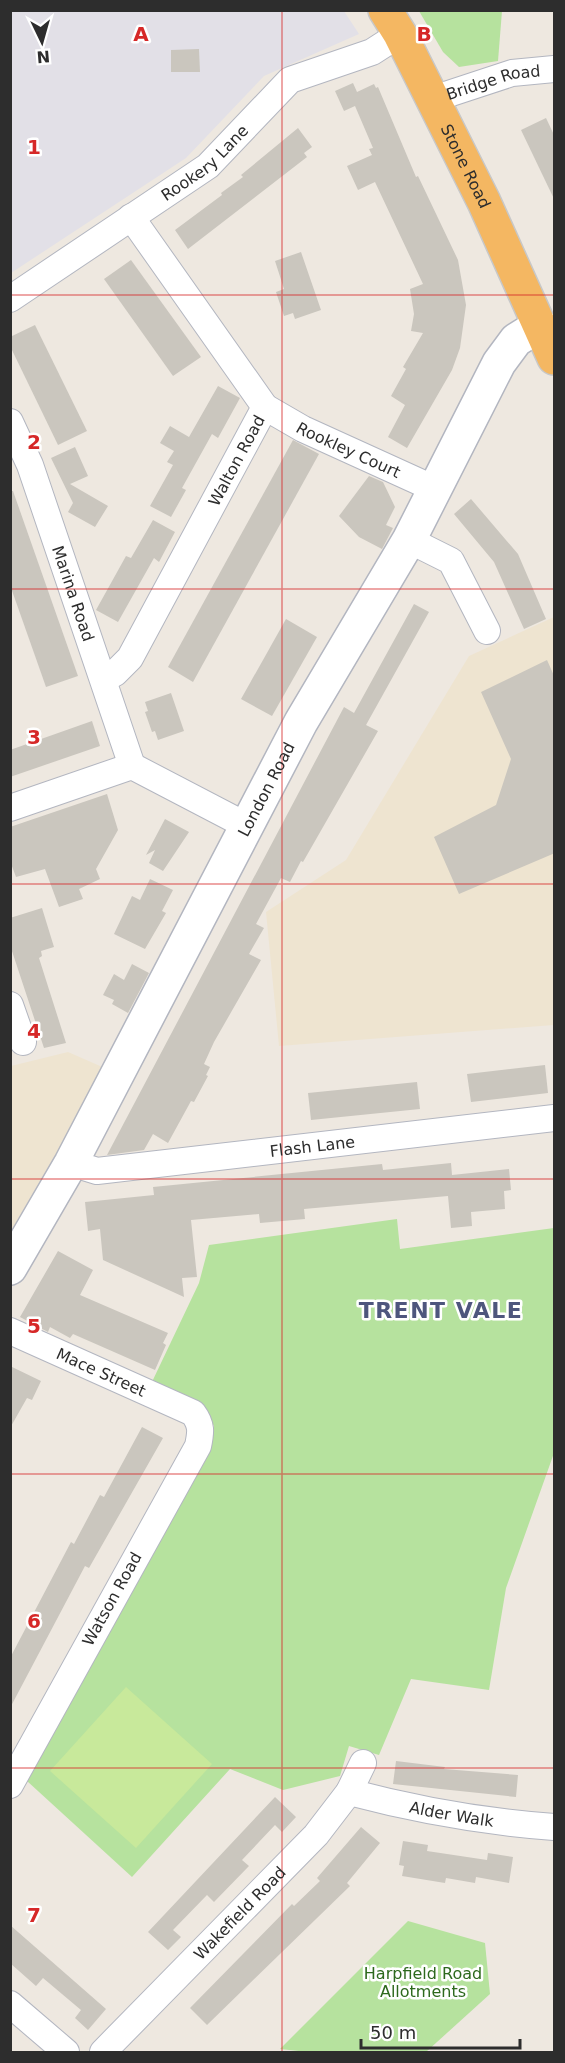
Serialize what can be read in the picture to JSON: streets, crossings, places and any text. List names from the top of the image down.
{
  "streets": {
    "highway": ["Stone Road"],
    "main road": ["London Road"],
    "street": [
      "Bridge Road",
      "Rookery Lane",
      "Rookley Court",
      "Walton Road",
      "Marina Road",
      "Flash Lane",
      "Mace Street",
      "Watson Road",
      "Alder Walk",
      "Wakefield Road"
    ]
  },
  "crossings": [
    ["Bridge Road", "Stone Road"],
    ["Rookery Lane", "Stone Road"],
    ["Rookery Lane", "Walton Road"],
    ["Stone Road", "London Road"],
    ["Rookley Court", "Walton Road"],
    ["Rookley Court", "London Road"],
    ["Walton Road", "Marina Road"],
    ["London Road", "Flash Lane"],
    ["Mace Street", "Watson Road"],
    ["Alder Walk", "Wakefield Road"]
  ],
  "districts": ["TRENT VALE"],
  "parks": ["Harpfield Road Allotments"],
  "scale_bar": "50 m",
  "north": "bottom",
  "grid": {
    "columns": ["A", "B"],
    "rows": [
      "1",
      "2",
      "3",
      "4",
      "5",
      "6",
      "7"
    ]
  }
}
